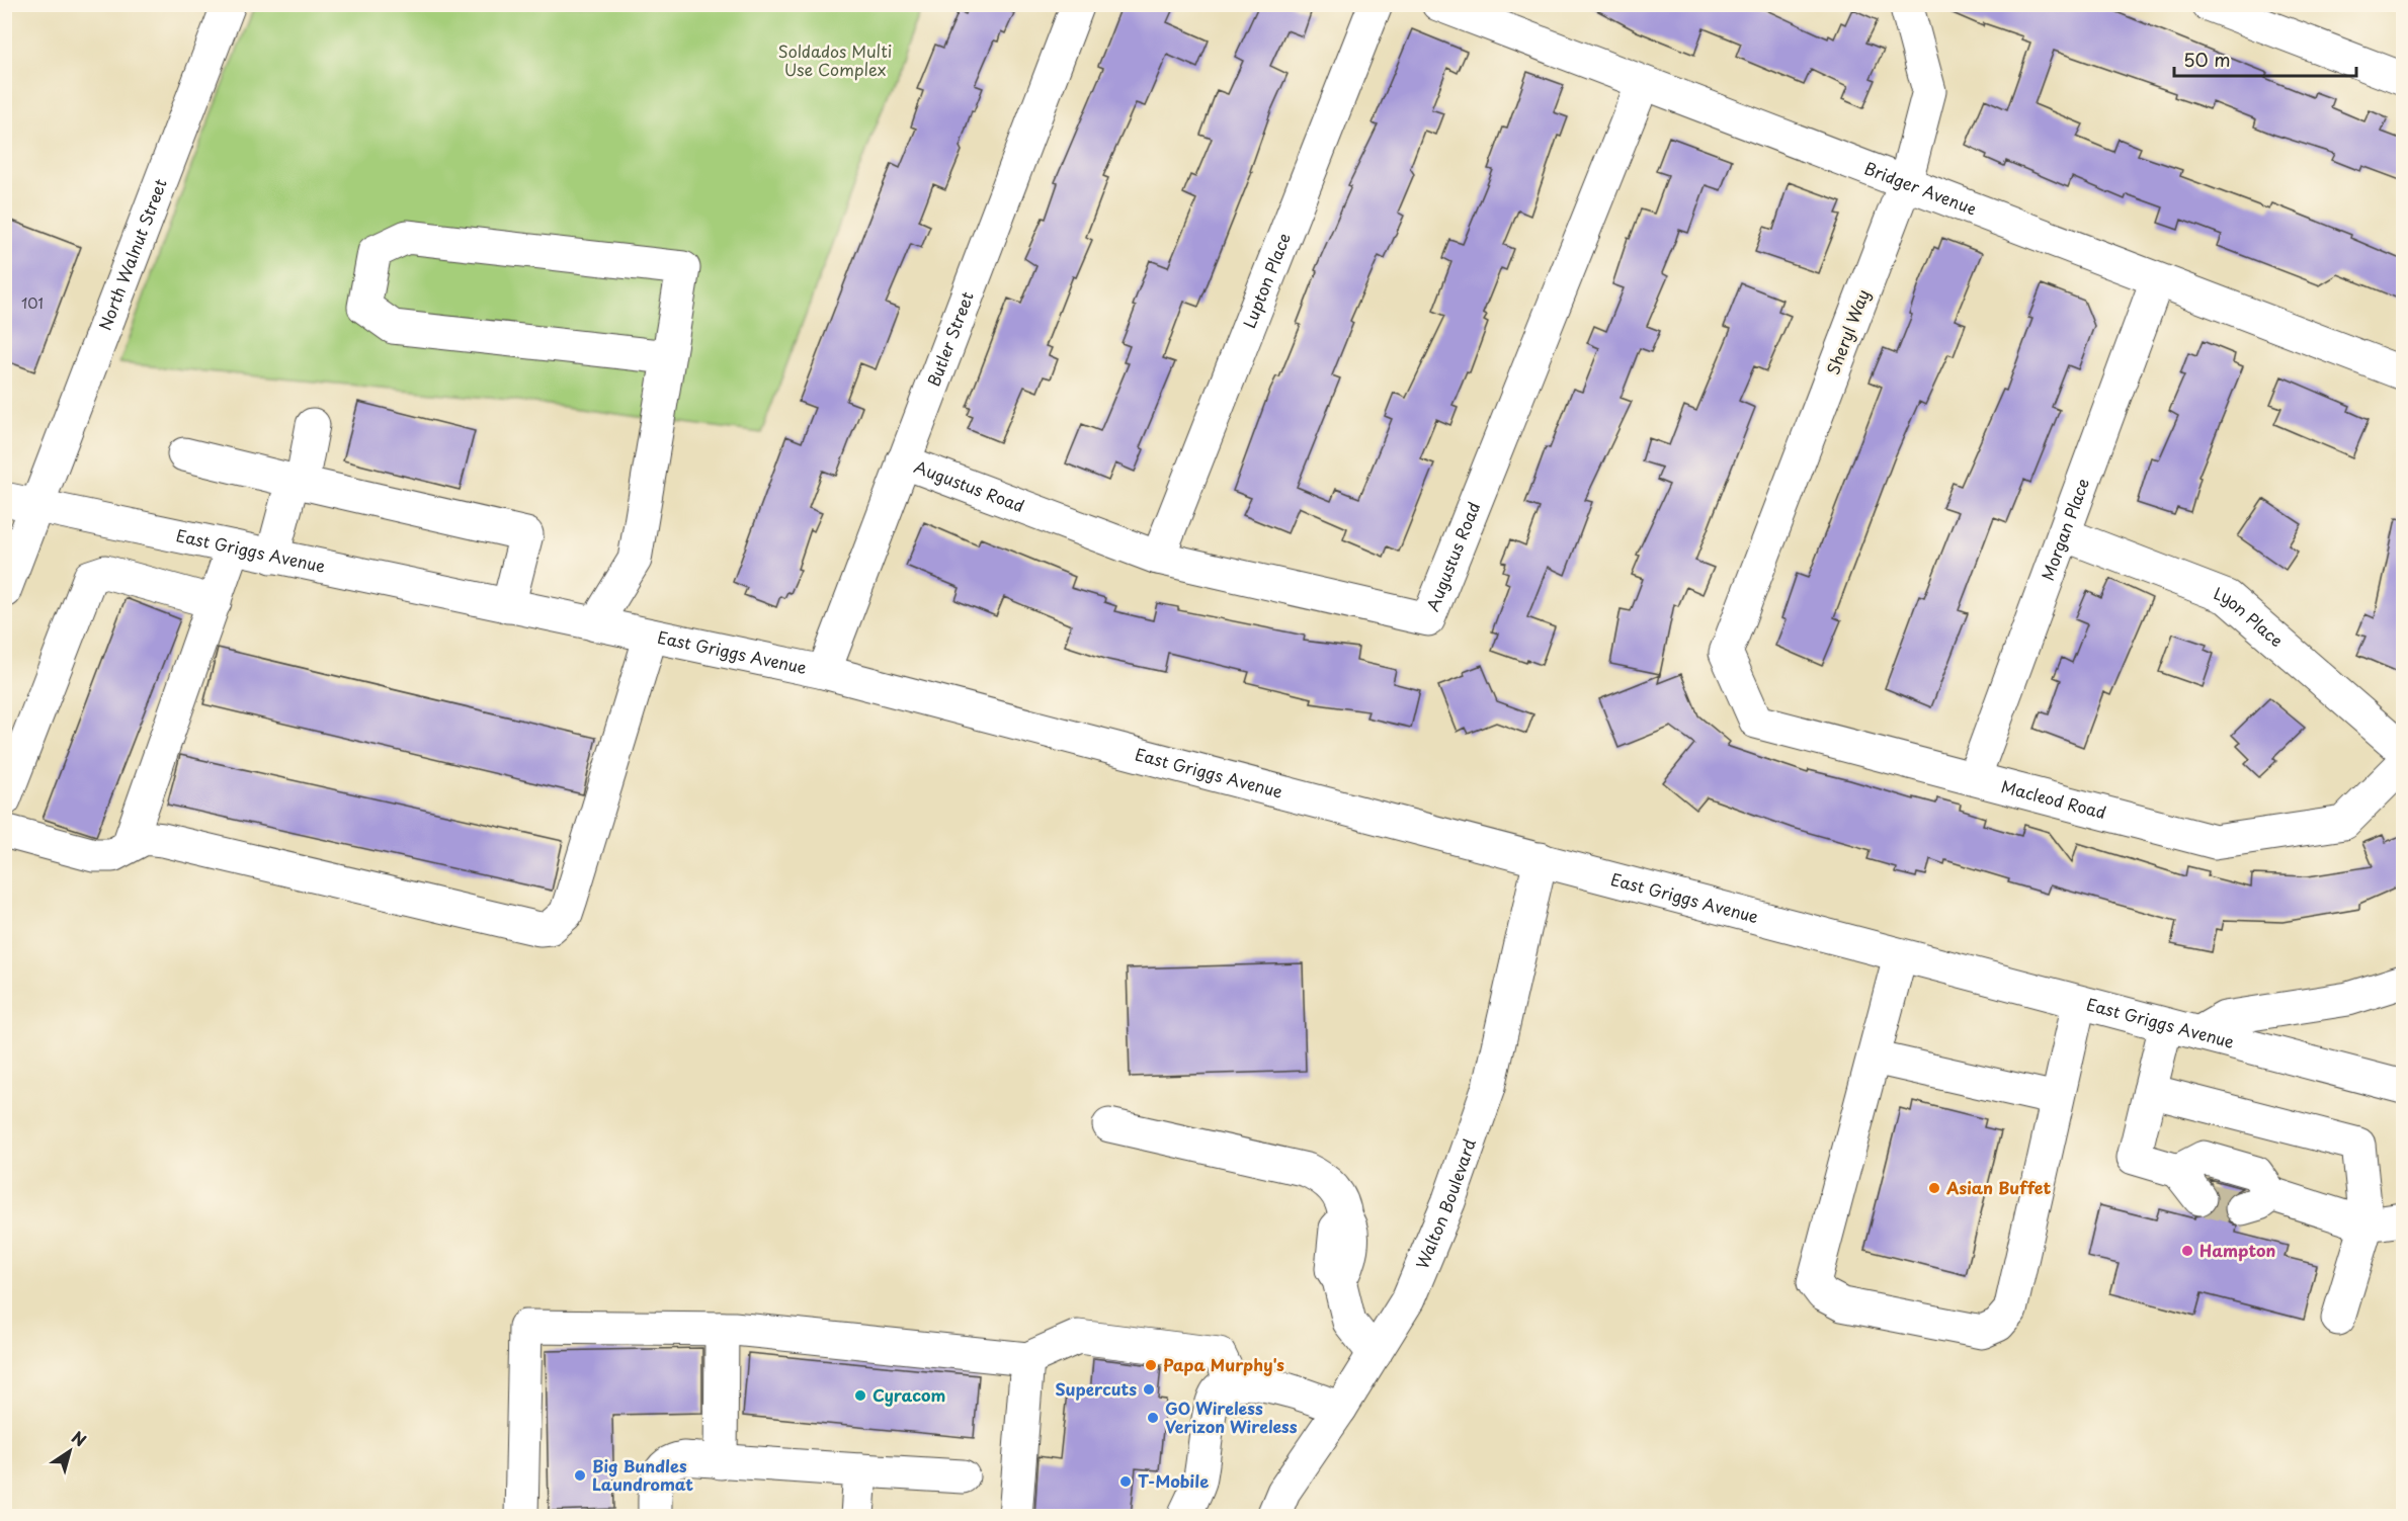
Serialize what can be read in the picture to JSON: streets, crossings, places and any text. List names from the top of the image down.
{
  "streets": {
    "street": [
      "Bridger Avenue",
      "North Walnut Street",
      "Lupton Place",
      "Sheryl Way",
      "Butler Street",
      "Augustus Road",
      "Morgan Place",
      "East Griggs Avenue",
      "Lyon Place",
      "Macleod Road",
      "Walton Boulevard"
    ]
  },
  "crossings": [
    ["Bridger Avenue", "Sheryl Way"],
    ["Bridger Avenue", "Augustus Road"],
    ["Bridger Avenue", "Morgan Place"],
    ["North Walnut Street", "East Griggs Avenue"],
    ["Lupton Place", "Augustus Road"],
    ["Sheryl Way", "Macleod Road"],
    ["Butler Street", "Augustus Road"],
    ["Butler Street", "East Griggs Avenue"],
    ["Morgan Place", "Lyon Place"],
    ["Morgan Place", "Macleod Road"],
    ["East Griggs Avenue", "Walton Boulevard"]
  ],
  "parks": ["Soldados Multi Use Complex"],
  "places": [
    "Asian Buffet",
    "Hampton",
    "Papa Murphy's",
    "Supercuts",
    "Cyracom",
    "GO Wireless Verizon Wireless",
    "Big Bundles Laundromat",
    "T-Mobile"
  ],
  "house_numbers": ["101"],
  "scale_bar": "50 m",
  "north": "top right"
}
